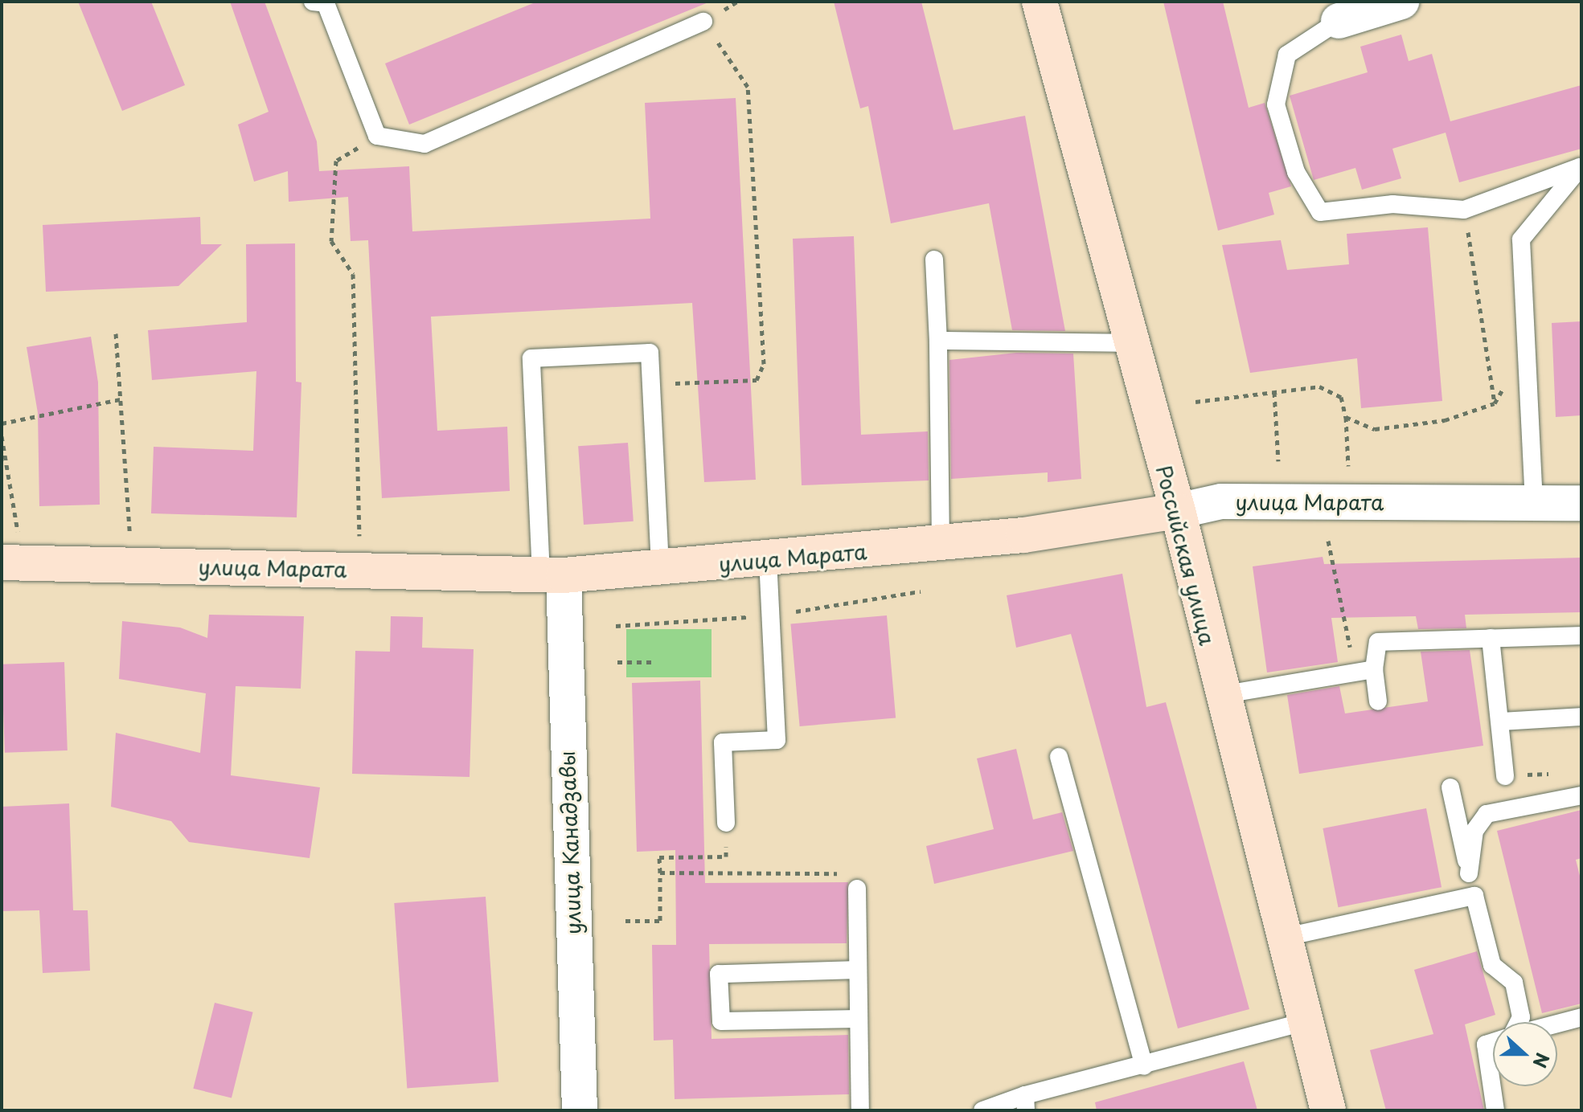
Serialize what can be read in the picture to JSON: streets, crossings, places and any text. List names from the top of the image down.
{
  "streets": {
    "street": ["улица Марата", "Российская улица", "улица Канадзавы"]
  },
  "crossings": [
    ["улица Марата", "Российская улица"],
    ["улица Марата", "улица Канадзавы"]
  ],
  "north": "right"
}
